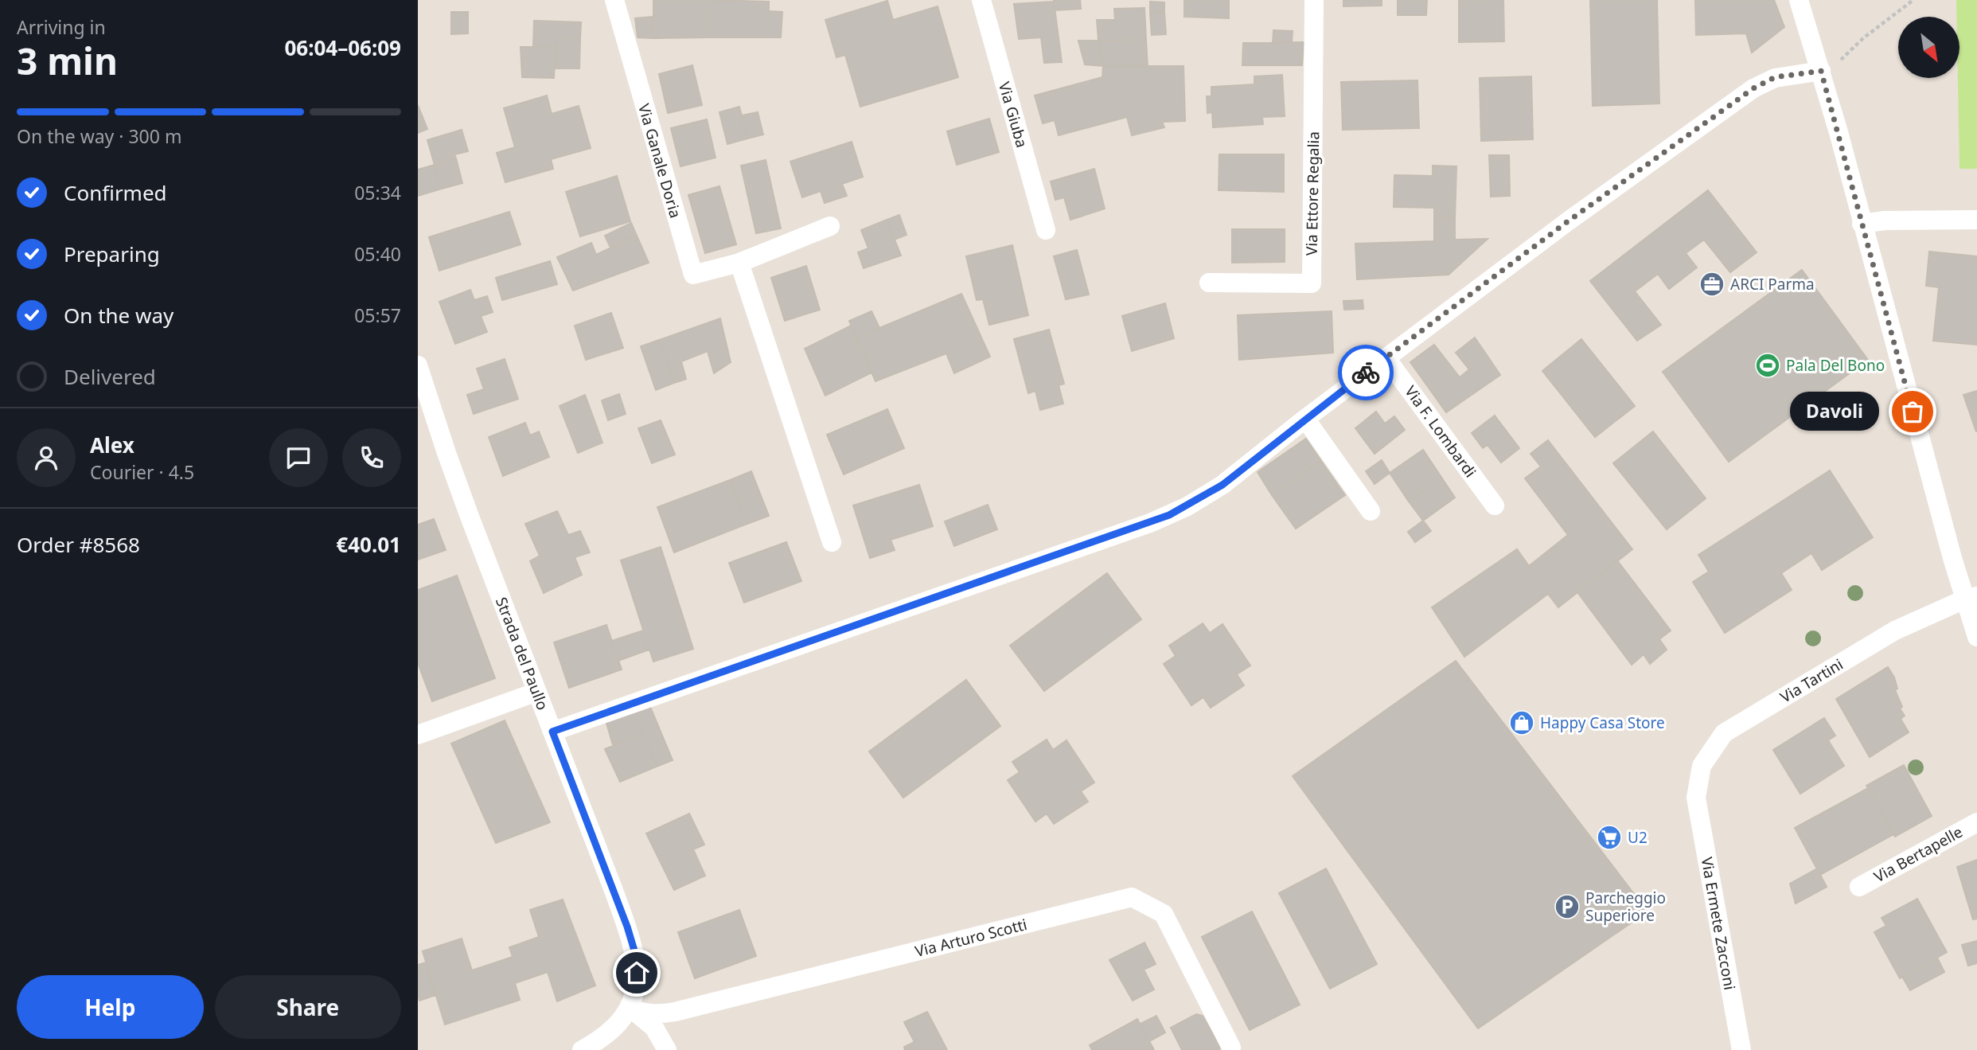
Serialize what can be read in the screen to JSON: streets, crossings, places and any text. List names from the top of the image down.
{
  "streets": {
    "street": [
      "Via Giuba",
      "Via Ganale Doria",
      "Via Ettore Regalia",
      "Via F. Lombardi",
      "Strada del Paullo",
      "Via Tartini",
      "Via Bertapelle",
      "Via Ermete Zacconi",
      "Via Arturo Scotti"
    ]
  },
  "crossings": [
    ["Strada del Paullo", "Via Arturo Scotti"],
    ["Via Tartini", "Via Ermete Zacconi"]
  ],
  "places": {
    "office": ["ARCI Parma"],
    "sports": ["Pala Del Bono"],
    "other": ["Davoli"],
    "shop": ["Happy Casa Store"],
    "supermarket": ["U2"],
    "parking": ["Parcheggio Superiore"]
  },
  "north": "bottom right",
  "page": {
    "heading": ["3 min", "Arriving in", "06:04–06:09"],
    "panel": [
      "Alex",
      "Courier · 4.5",
      "Order #8568",
      "€40.01"
    ],
    "bar": "On the way · 300 m",
    "list": [
      ["Confirmed", "05:34"],
      ["Preparing", "05:40"],
      ["On the way", "05:57"],
      "Delivered"
    ],
    "bubble": "Davoli",
    "buttons": ["Help", "Share"]
  }
}
